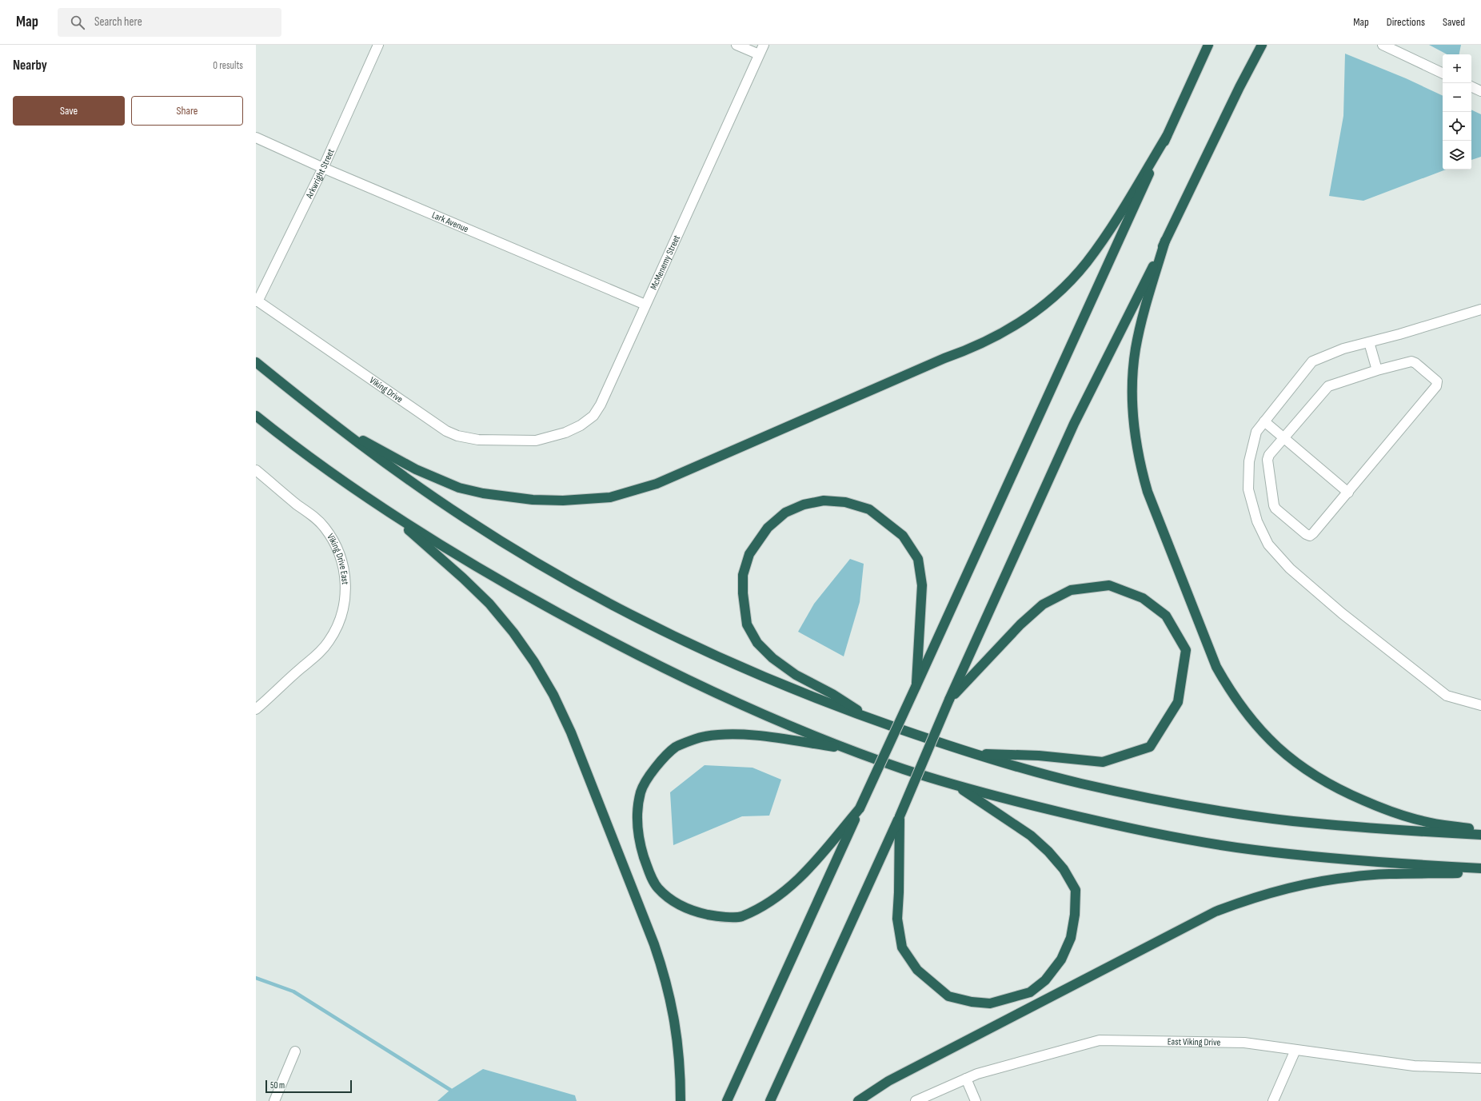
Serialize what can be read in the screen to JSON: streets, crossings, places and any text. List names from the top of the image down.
{
  "streets": {
    "street": [
      "Arkwright Street",
      "Lark Avenue",
      "McMenemy Street",
      "Viking Drive",
      "Viking Drive East",
      "East Viking Drive"
    ]
  },
  "crossings": [
    ["Arkwright Street", "Lark Avenue"],
    ["Arkwright Street", "Viking Drive"],
    ["Lark Avenue", "McMenemy Street"],
    ["McMenemy Street", "Viking Drive"]
  ],
  "scale_bar": "50 m",
  "page": {
    "header": "Map",
    "search": "Search here",
    "nav": ["Map", "Directions", "Saved"],
    "heading": ["Nearby", "0 results"],
    "map_buttons": ["+", "−"],
    "buttons": ["Save", "Share"],
    "scale": "50 m"
  }
}
